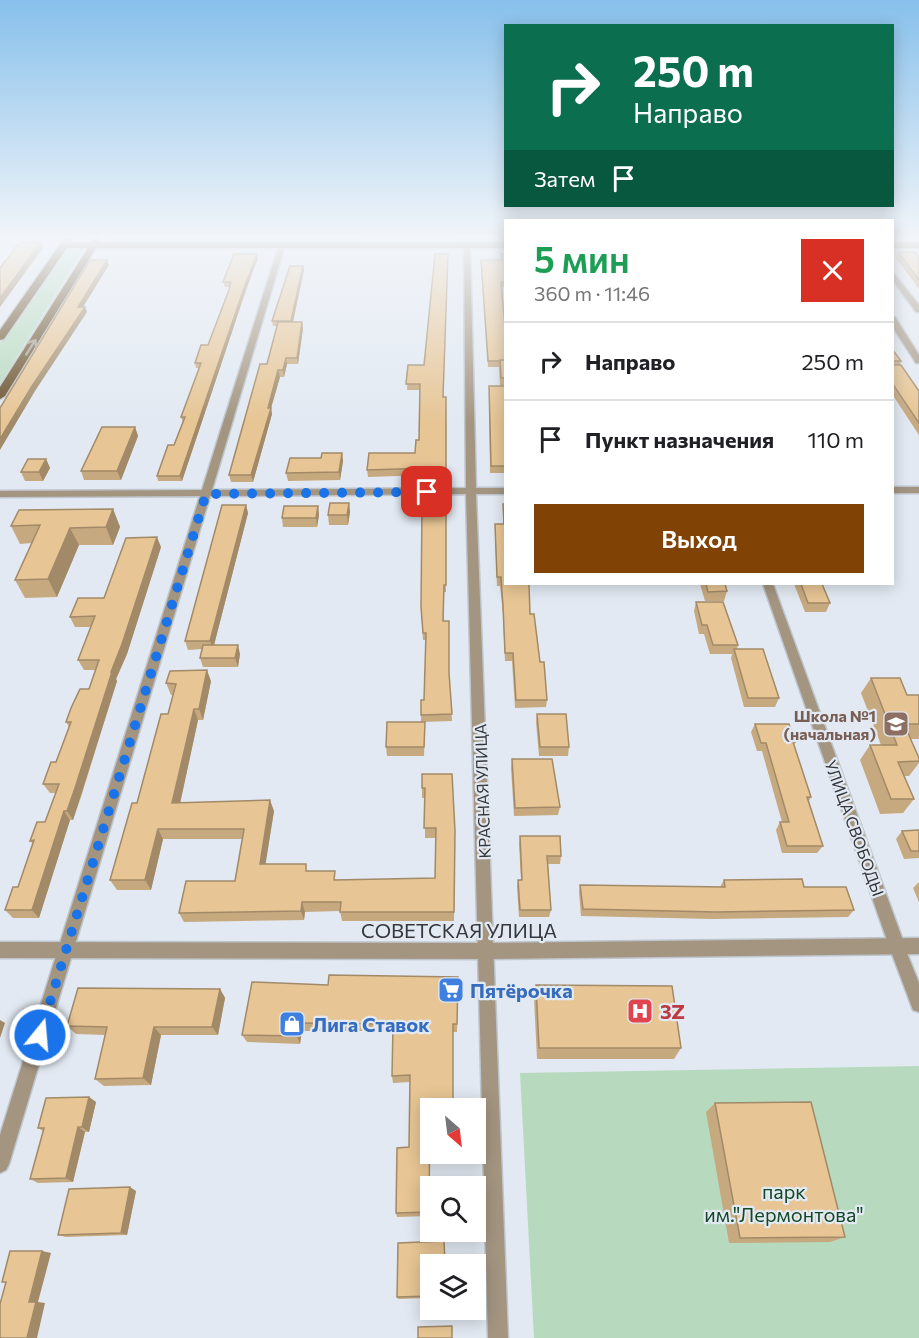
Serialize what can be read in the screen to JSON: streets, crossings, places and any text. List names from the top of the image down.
{
  "streets": {
    "street": ["КРАСНАЯ УЛИЦА", "УЛИЦА СВОБОДЫ", "СОВЕТСКАЯ УЛИЦА"]
  },
  "crossings": [
    ["КРАСНАЯ УЛИЦА", "СОВЕТСКАЯ УЛИЦА"],
    ["УЛИЦА СВОБОДЫ", "СОВЕТСКАЯ УЛИЦА"]
  ],
  "parks": ["парк им.\"Лермонтова\""],
  "places": {
    "school or university": ["Школа №1 (начальная)"],
    "supermarket": ["Пятёрочка"],
    "hospital": ["3Z"],
    "shop": ["Лига Ставок"]
  },
  "north": "bottom right",
  "page": {
    "turn": ["250 m", "Направо"],
    "then": "Затем",
    "heading": ["5 мин", "360 m · 11:46"],
    "list": [
      {
        "name": "Направо",
        "value": "250 m"
      },
      {
        "name": "Пункт назначения",
        "value": "110 m"
      }
    ],
    "buttons": "Выход"
  }
}
